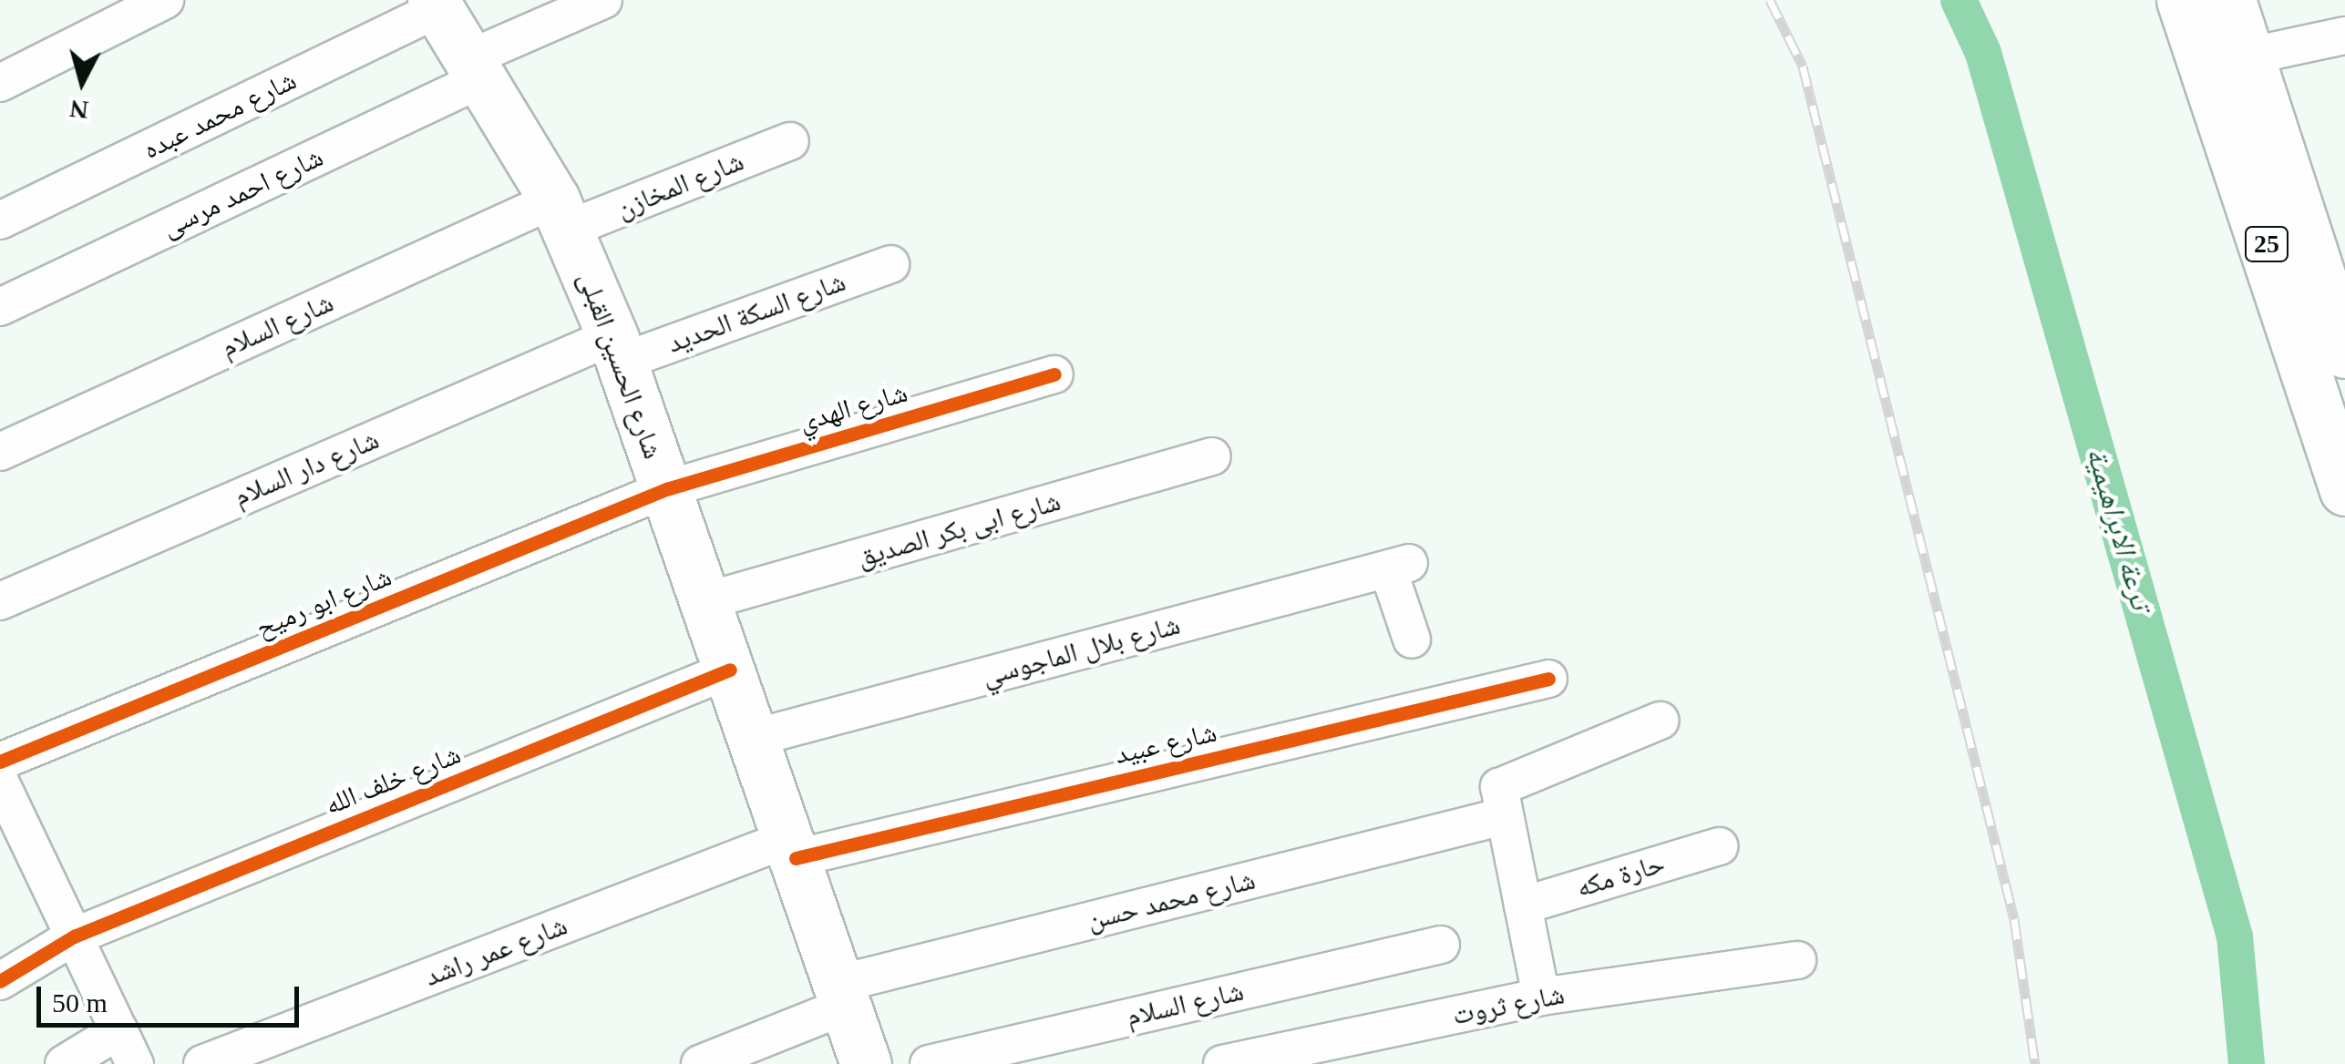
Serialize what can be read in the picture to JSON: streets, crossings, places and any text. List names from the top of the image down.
{
  "streets": {
    "main road": ["25", "شارع الحسين القبلى"],
    "street": [
      "شارع محمد عبده",
      "شارع المخازن",
      "شارع احمد مرسى",
      "شارع السكة الحديد",
      "شارع السلام",
      "شارع الهدي",
      "شارع دار السلام",
      "شارع ابى بكر الصديق",
      "شارع ابو رميح",
      "شارع بلال الماجوسي",
      "شارع عبيد",
      "شارع خلف الله",
      "حارة مكه",
      "شارع محمد حسن",
      "شارع عمر راشد",
      "شارع ثروت"
    ]
  },
  "crossings": [
    ["شارع محمد عبده", "شارع الحسين القبلى"],
    ["شارع المخازن", "شارع السلام"],
    ["شارع المخازن", "شارع الحسين القبلى"],
    ["شارع احمد مرسى", "شارع الحسين القبلى"],
    ["شارع السكة الحديد", "شارع الحسين القبلى"],
    ["شارع السكة الحديد", "شارع دار السلام"],
    ["شارع السلام", "شارع الحسين القبلى"],
    ["شارع الحسين القبلى", "شارع الهدي"],
    ["شارع الحسين القبلى", "شارع دار السلام"],
    ["شارع الحسين القبلى", "شارع ابى بكر الصديق"],
    ["شارع الحسين القبلى", "شارع ابو رميح"],
    ["شارع الحسين القبلى", "شارع بلال الماجوسي"],
    ["شارع الحسين القبلى", "شارع عبيد"],
    ["شارع الحسين القبلى", "شارع خلف الله"],
    ["شارع الحسين القبلى", "شارع محمد حسن"],
    ["شارع الحسين القبلى", "شارع عمر راشد"],
    ["شارع الهدي", "شارع ابو رميح"],
    ["شارع عبيد", "شارع عمر راشد"]
  ],
  "water": ["ترعة الابراهيمية"],
  "scale_bar": "50 m",
  "north": "bottom"
}
